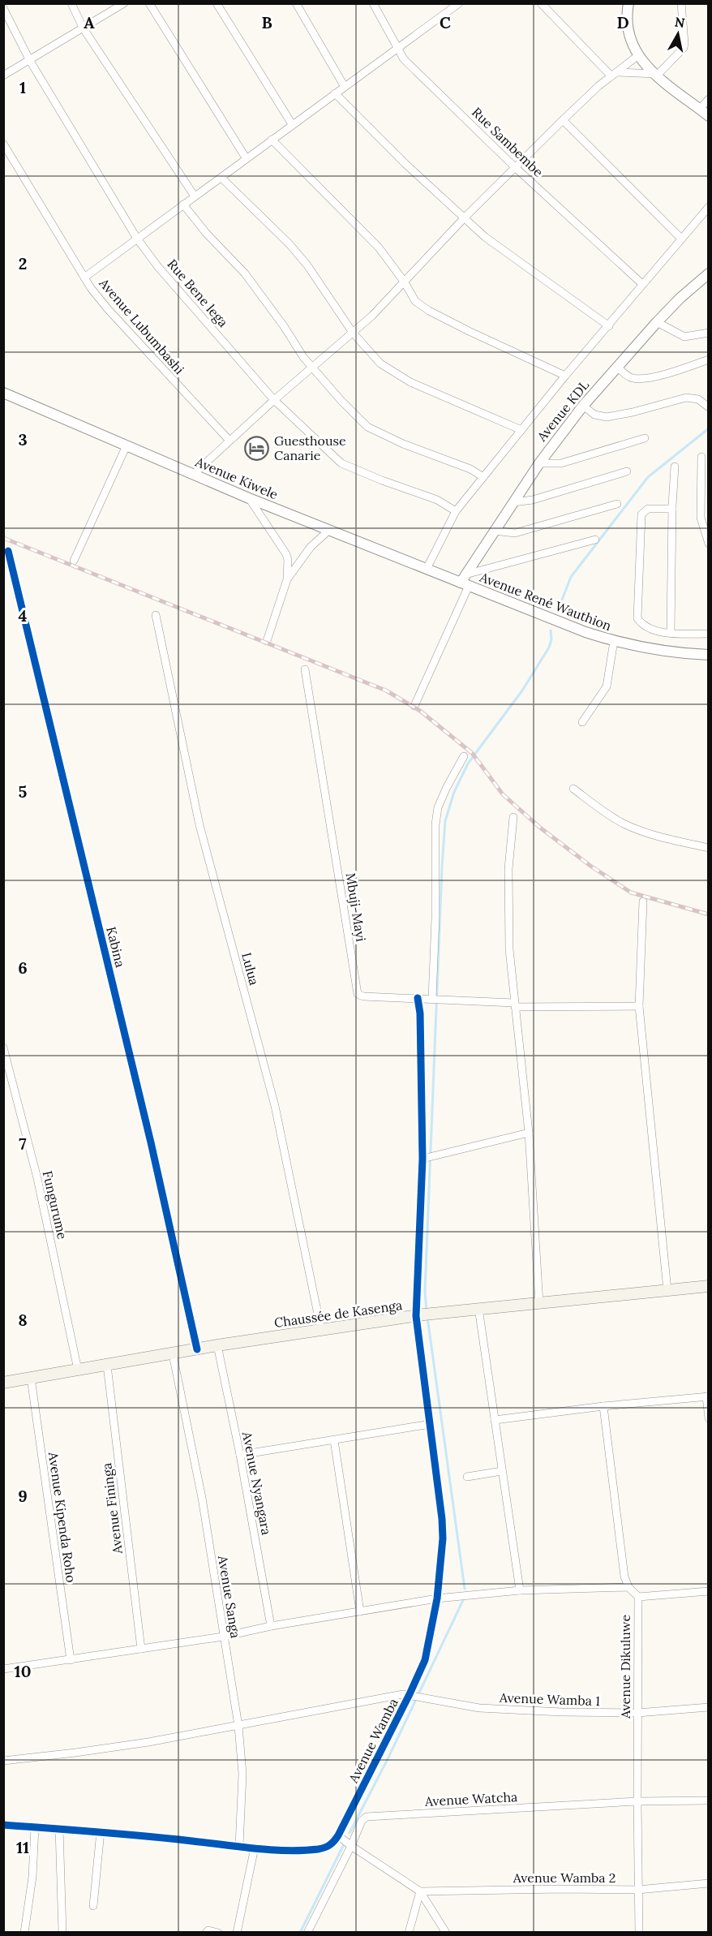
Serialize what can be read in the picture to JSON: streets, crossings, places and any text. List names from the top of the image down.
{
  "streets": {
    "main road": ["Chaussée de Kasenga"],
    "street": [
      "Rue Sambembe",
      "Rue Bene lega",
      "Avenue Lubumbashi",
      "Avenue KDL",
      "Avenue Kiwele",
      "Avenue René Wauthion",
      "Mbuji-Mayi",
      "Kabina",
      "Lulua",
      "Fungurume",
      "Avenue Nyangara",
      "Avenue Fininga",
      "Avenue Kipenda Roho",
      "Avenue Sanga",
      "Avenue Dikuluwe",
      "Avenue Wamba 1",
      "Avenue Wamba",
      "Avenue Watcha",
      "Avenue Wamba 2"
    ]
  },
  "crossings": [
    ["Avenue KDL", "Avenue Kiwele"],
    ["Avenue KDL", "Avenue René Wauthion"],
    ["Avenue Kiwele", "Avenue René Wauthion"],
    ["Mbuji-Mayi", "Avenue Wamba"],
    ["Kabina", "Chaussée de Kasenga"],
    ["Lulua", "Chaussée de Kasenga"],
    ["Fungurume", "Chaussée de Kasenga"],
    ["Chaussée de Kasenga", "Avenue Nyangara"],
    ["Chaussée de Kasenga", "Avenue Fininga"],
    ["Chaussée de Kasenga", "Avenue Kipenda Roho"],
    ["Chaussée de Kasenga", "Avenue Sanga"],
    ["Chaussée de Kasenga", "Avenue Wamba"],
    ["Avenue Sanga", "Avenue Wamba 1"],
    ["Avenue Sanga", "Avenue Wamba"],
    ["Avenue Dikuluwe", "Avenue Wamba 1"],
    ["Avenue Dikuluwe", "Avenue Watcha"],
    ["Avenue Dikuluwe", "Avenue Wamba 2"],
    ["Avenue Wamba 1", "Avenue Wamba"]
  ],
  "places": {
    "hotel": ["Guesthouse Canarie"]
  },
  "north": "top",
  "grid": {
    "columns": [
      "A",
      "B",
      "C",
      "D"
    ],
    "rows": [
      "1",
      "2",
      "3",
      "4",
      "5",
      "6",
      "7",
      "8",
      "9",
      "10",
      "11"
    ]
  }
}
